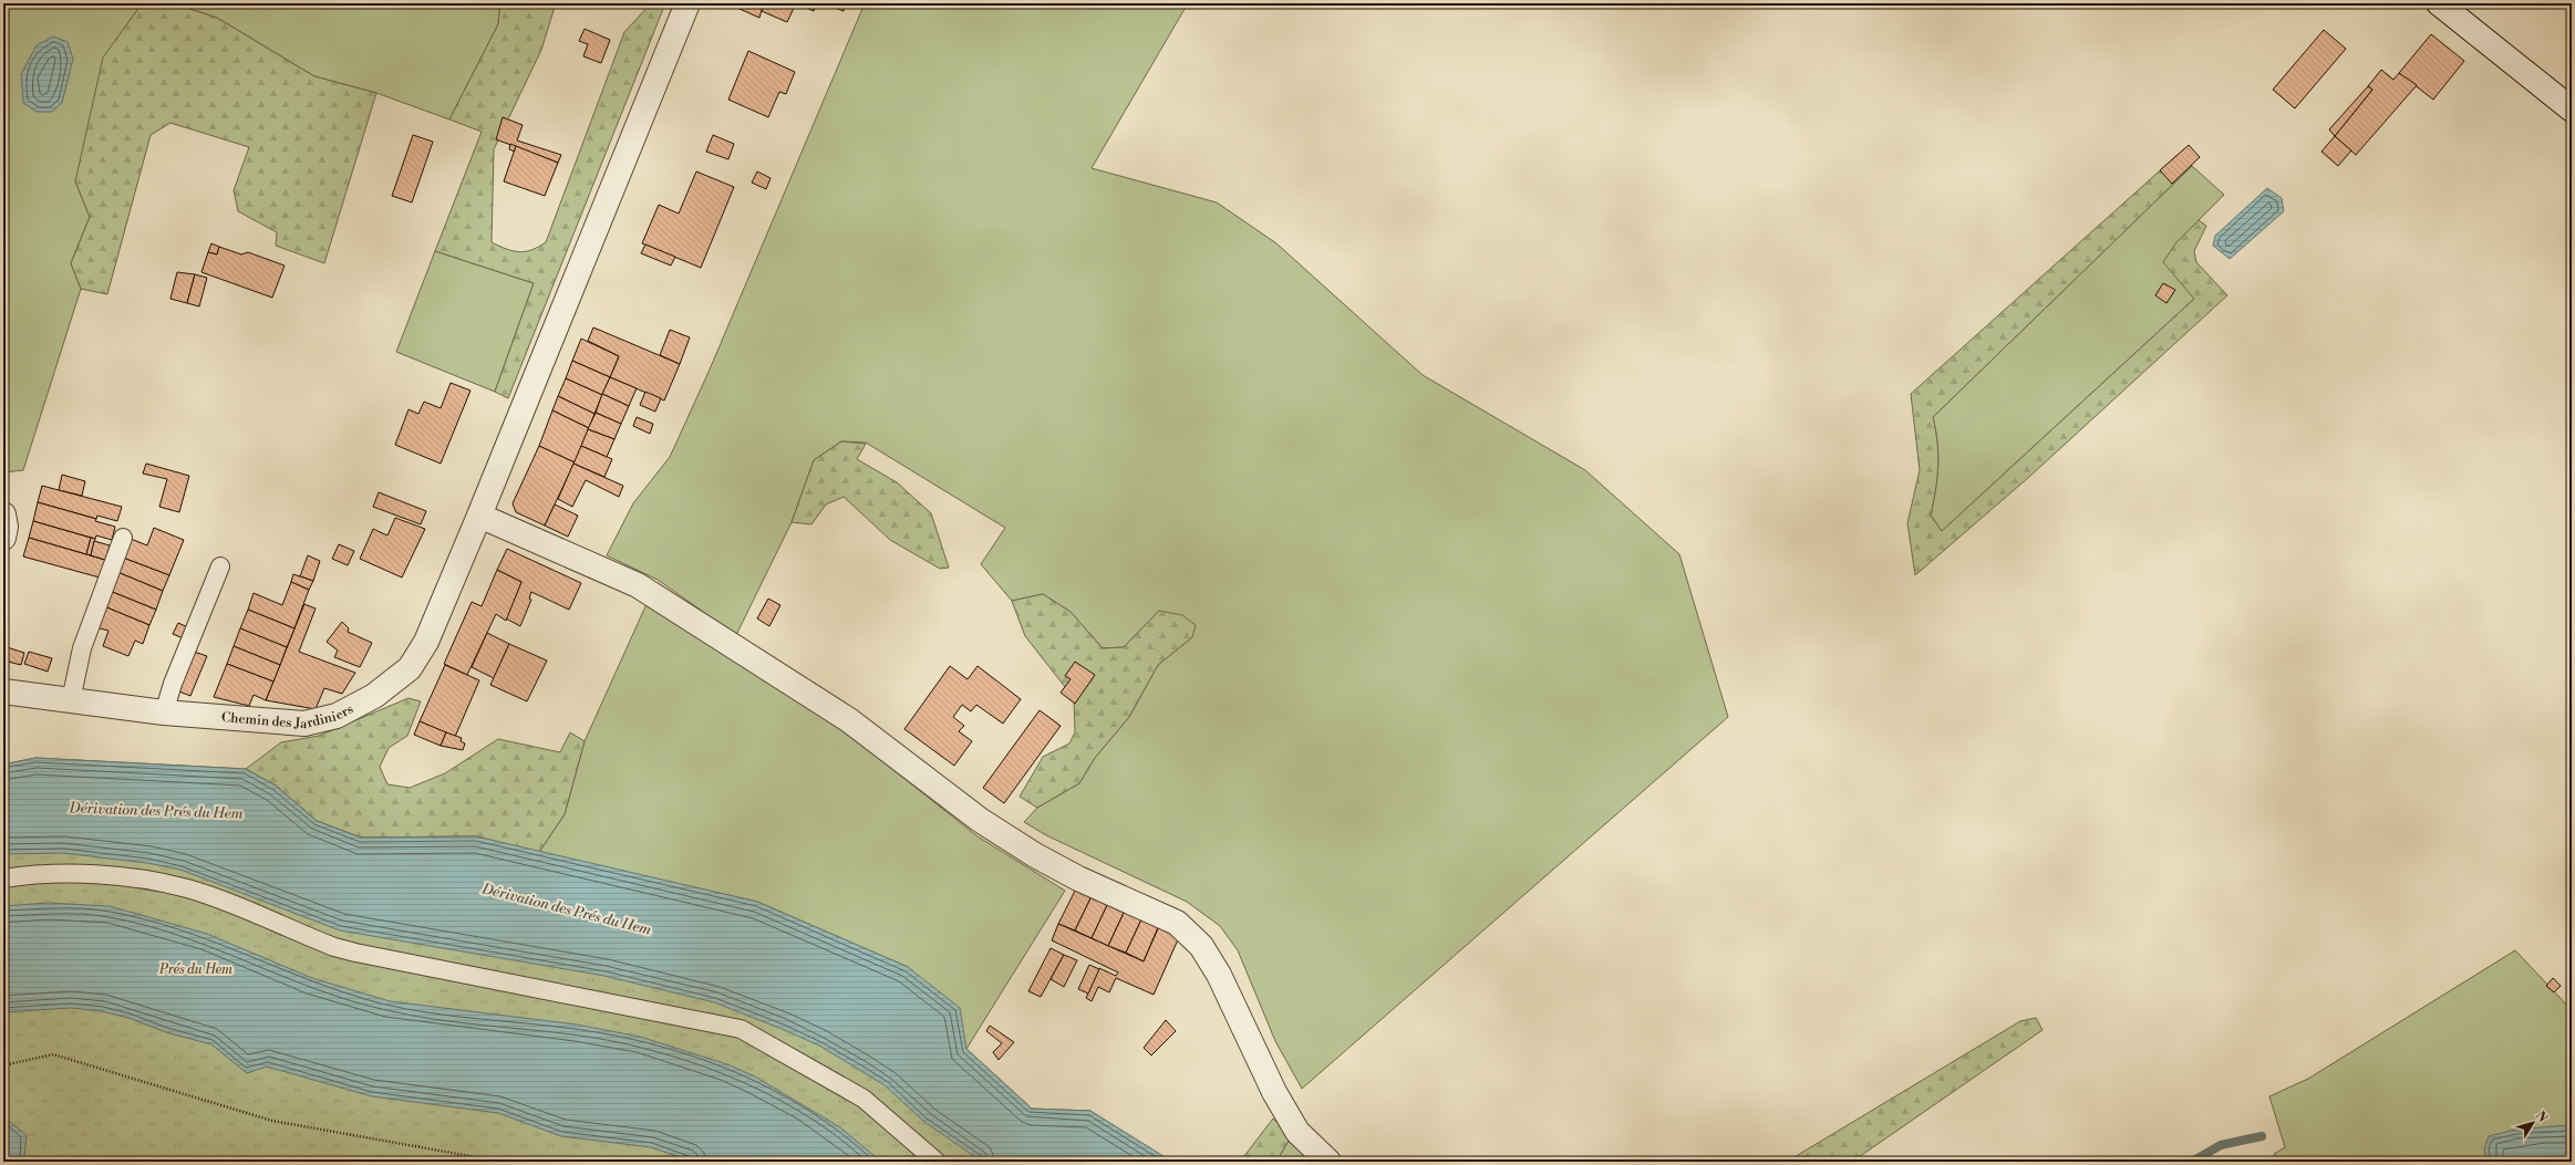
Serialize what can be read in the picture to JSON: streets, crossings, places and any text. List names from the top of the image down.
{
  "streets": {
    "street": ["Chemin des Jardiniers"]
  },
  "water": ["Dérivation des Prés du Hem"],
  "parks": ["Prés du Hem"],
  "north": "top right"
}
